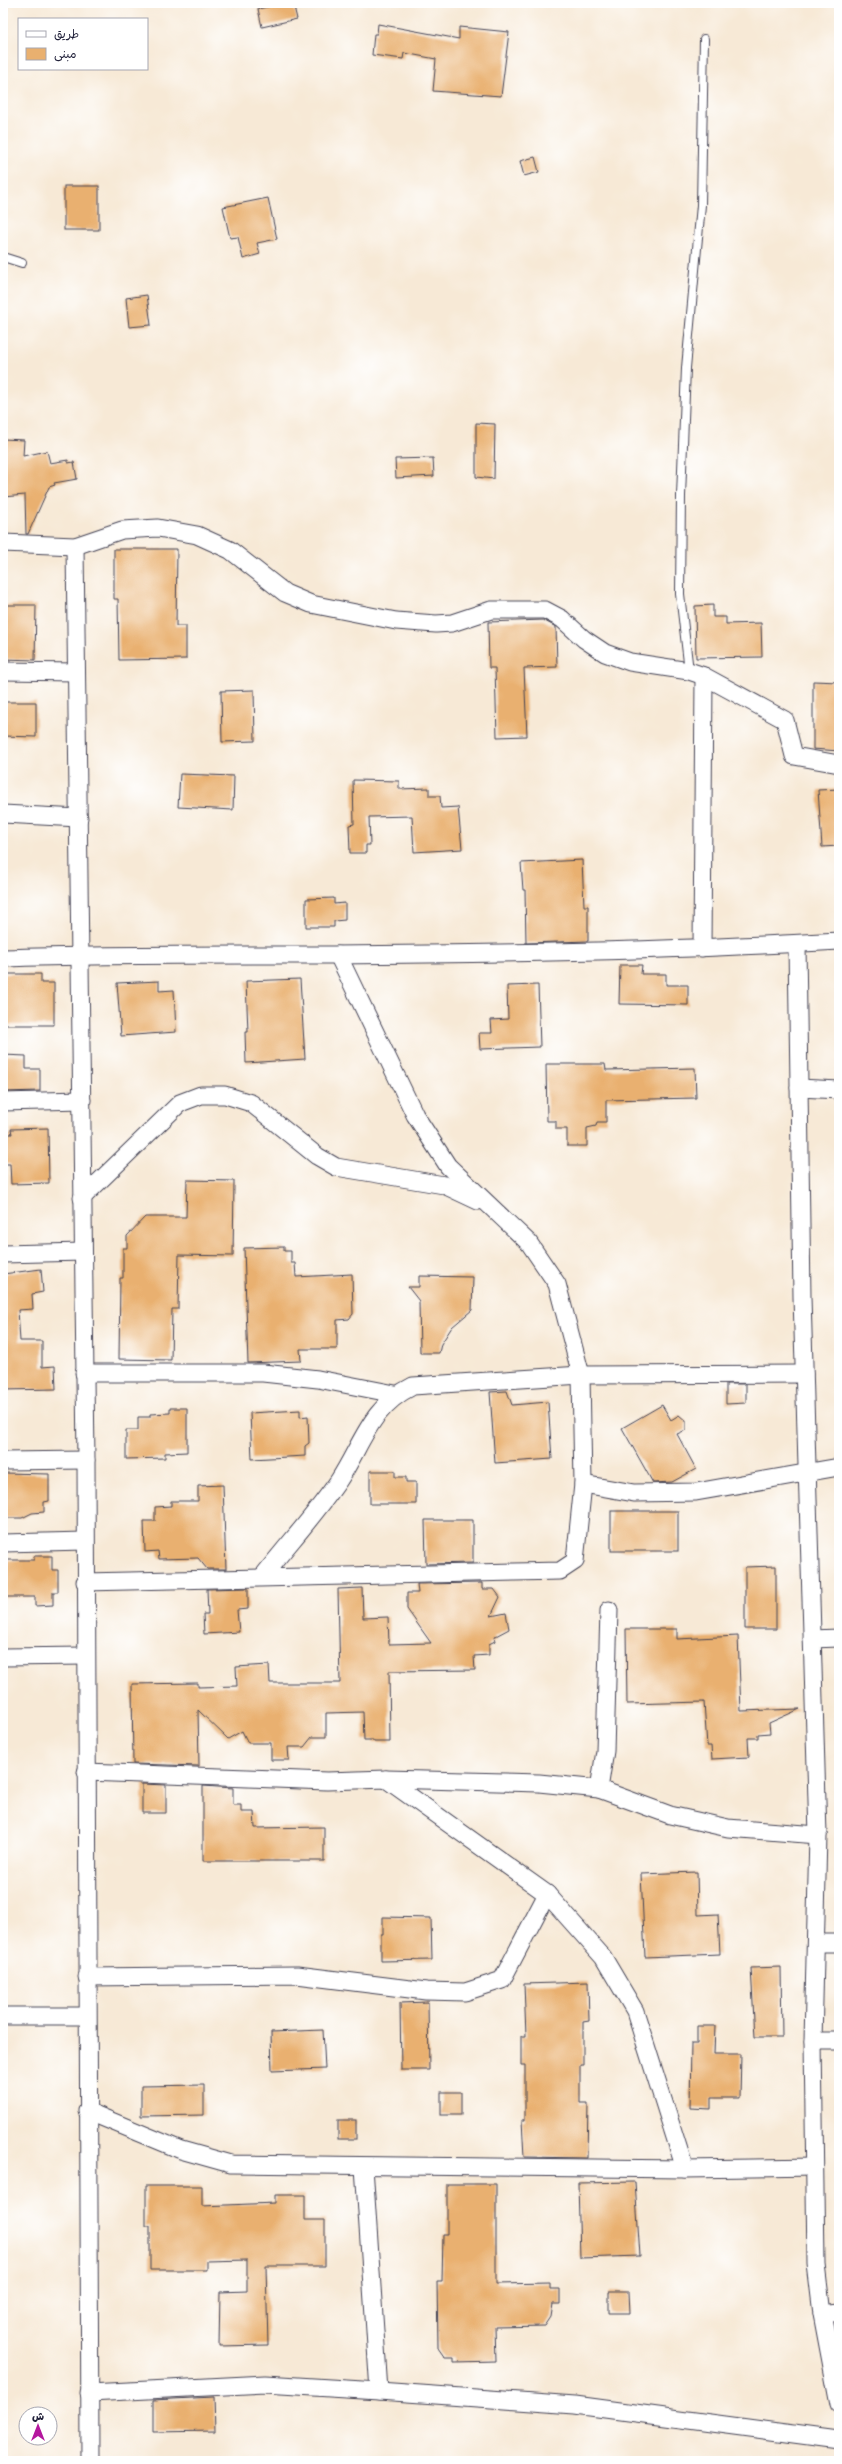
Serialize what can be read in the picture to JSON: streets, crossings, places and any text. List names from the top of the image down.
{
  "legend": ["طريق", "مبنى"],
  "north": "top"
}
